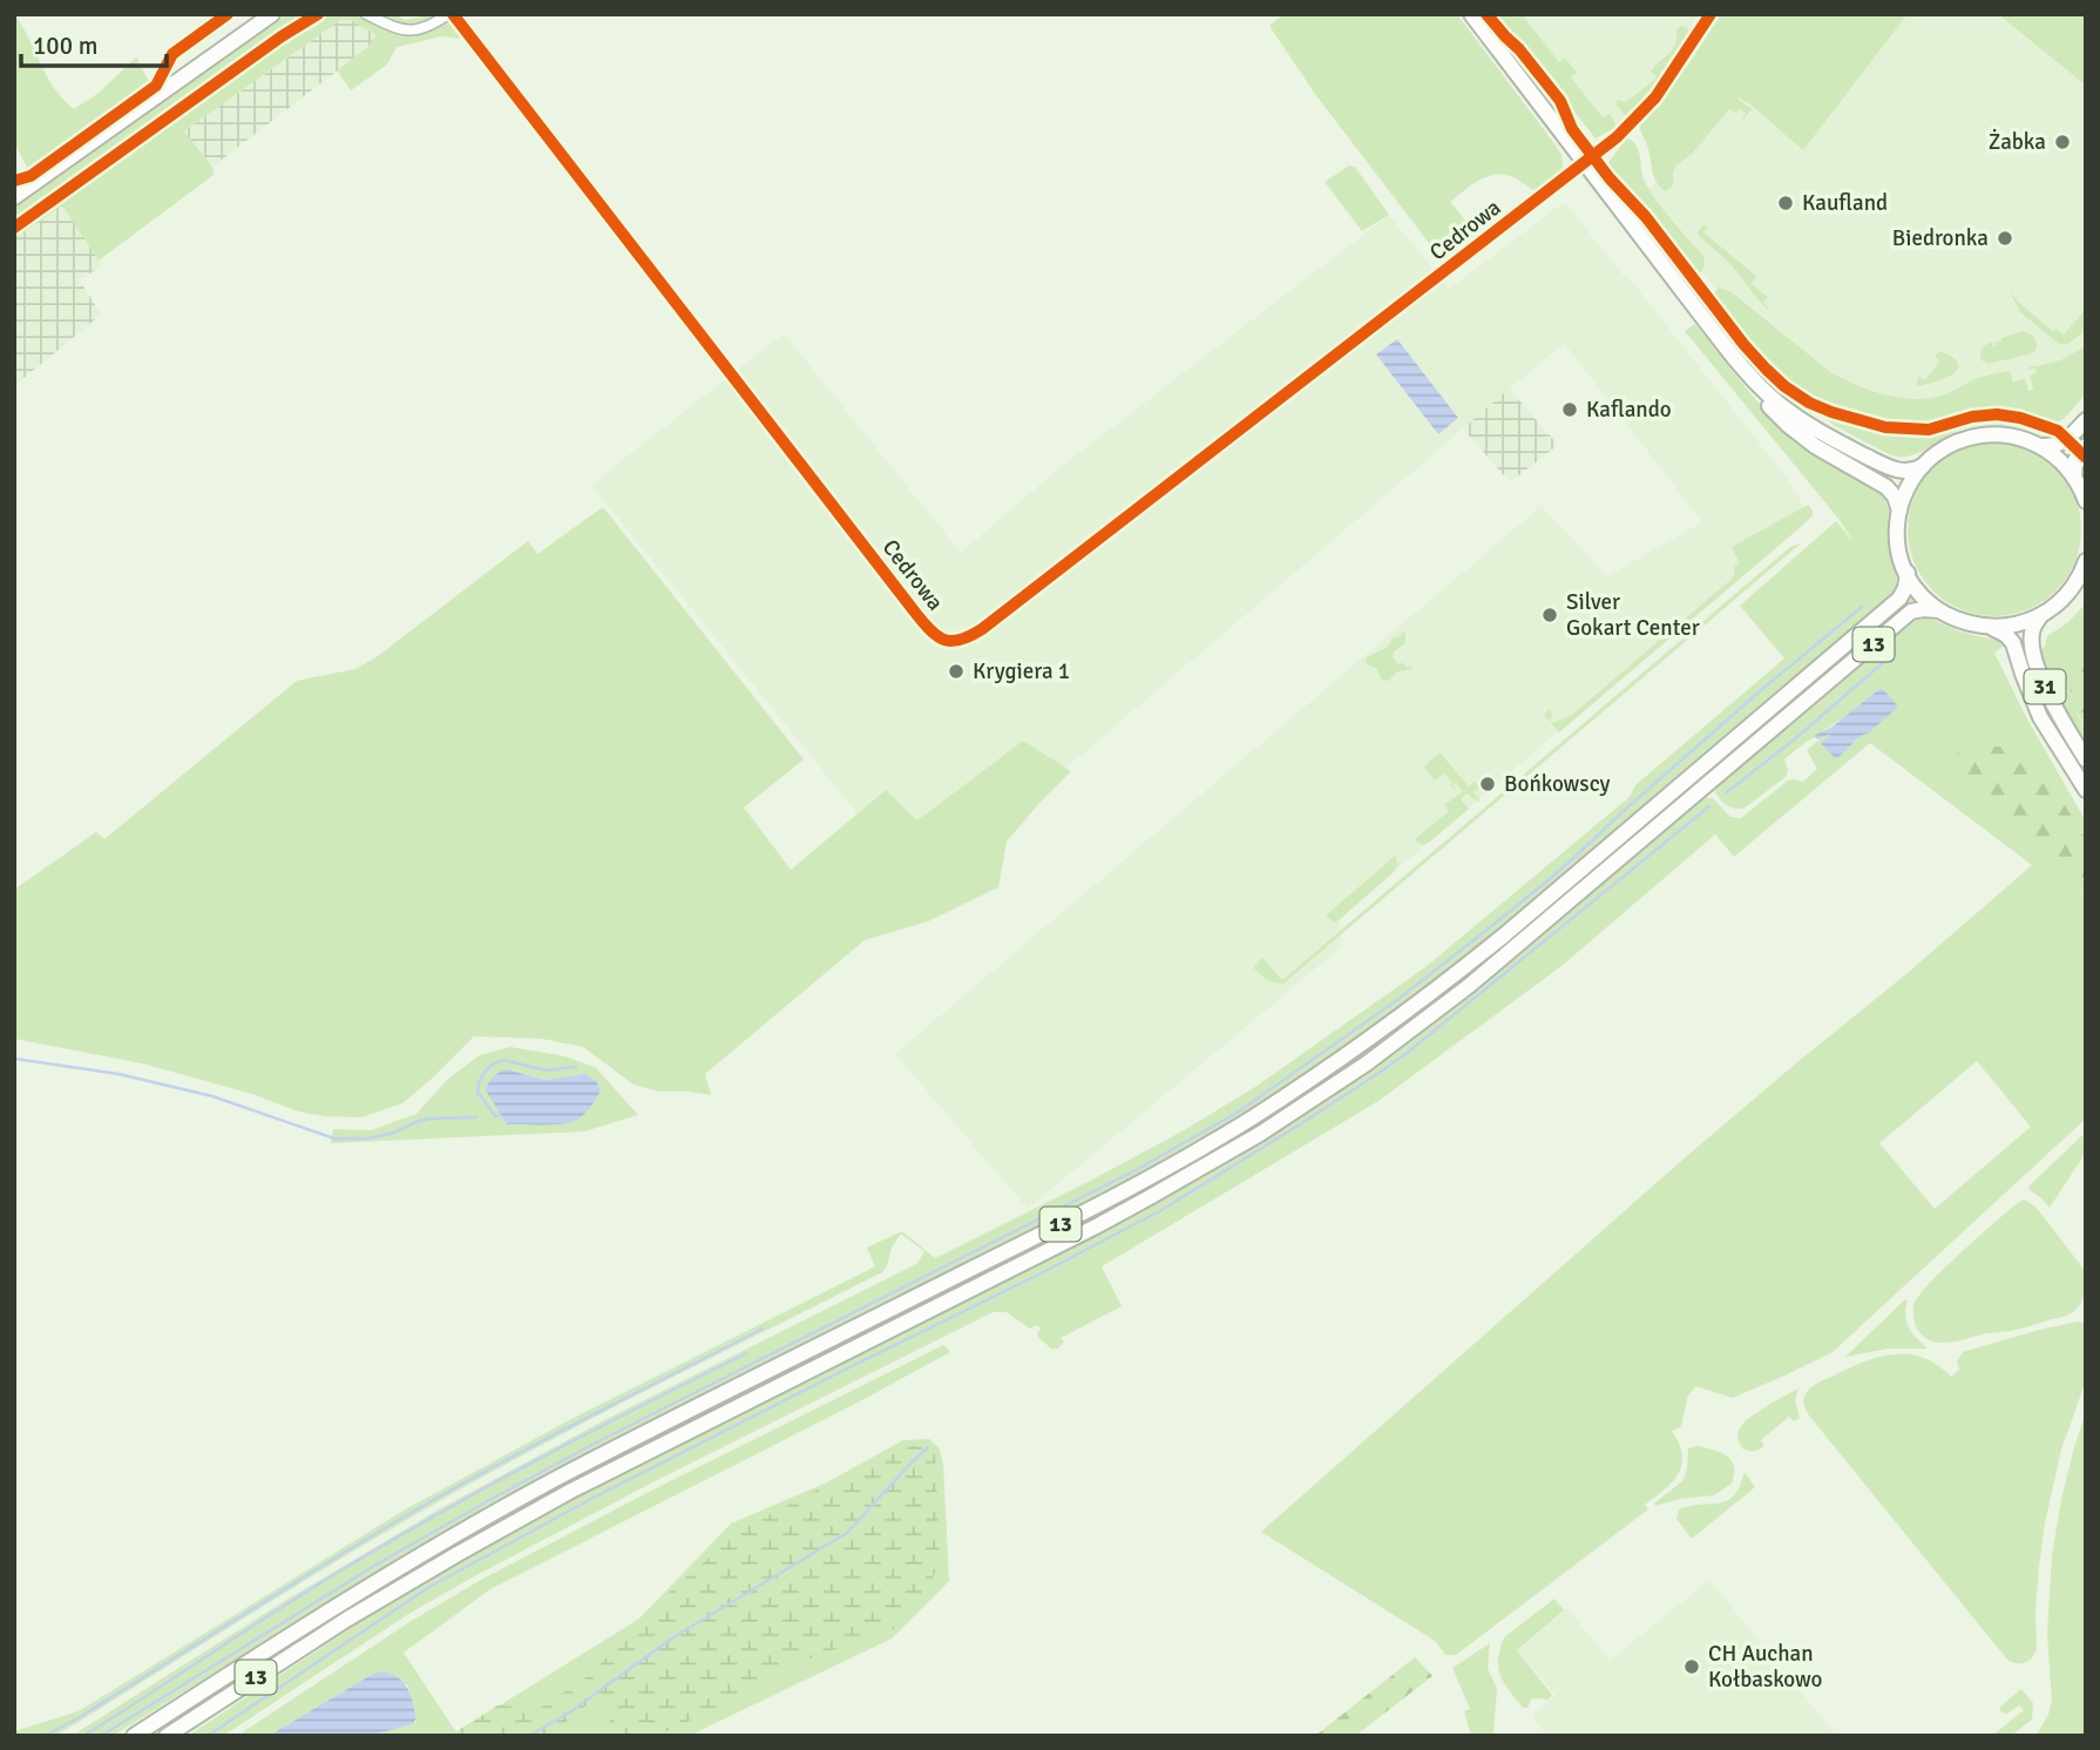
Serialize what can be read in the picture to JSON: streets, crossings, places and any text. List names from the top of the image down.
{
  "streets": {
    "main road": ["13", "31"],
    "street": ["Cedrowa"]
  },
  "places": [
    "Żabka",
    "Kaufland",
    "Biedronka",
    "Kaflando",
    "Silver Gokart Center",
    "Krygiera 1",
    "Bońkowscy",
    "CH Auchan Kołbaskowo"
  ],
  "scale_bar": "100 m"
}
